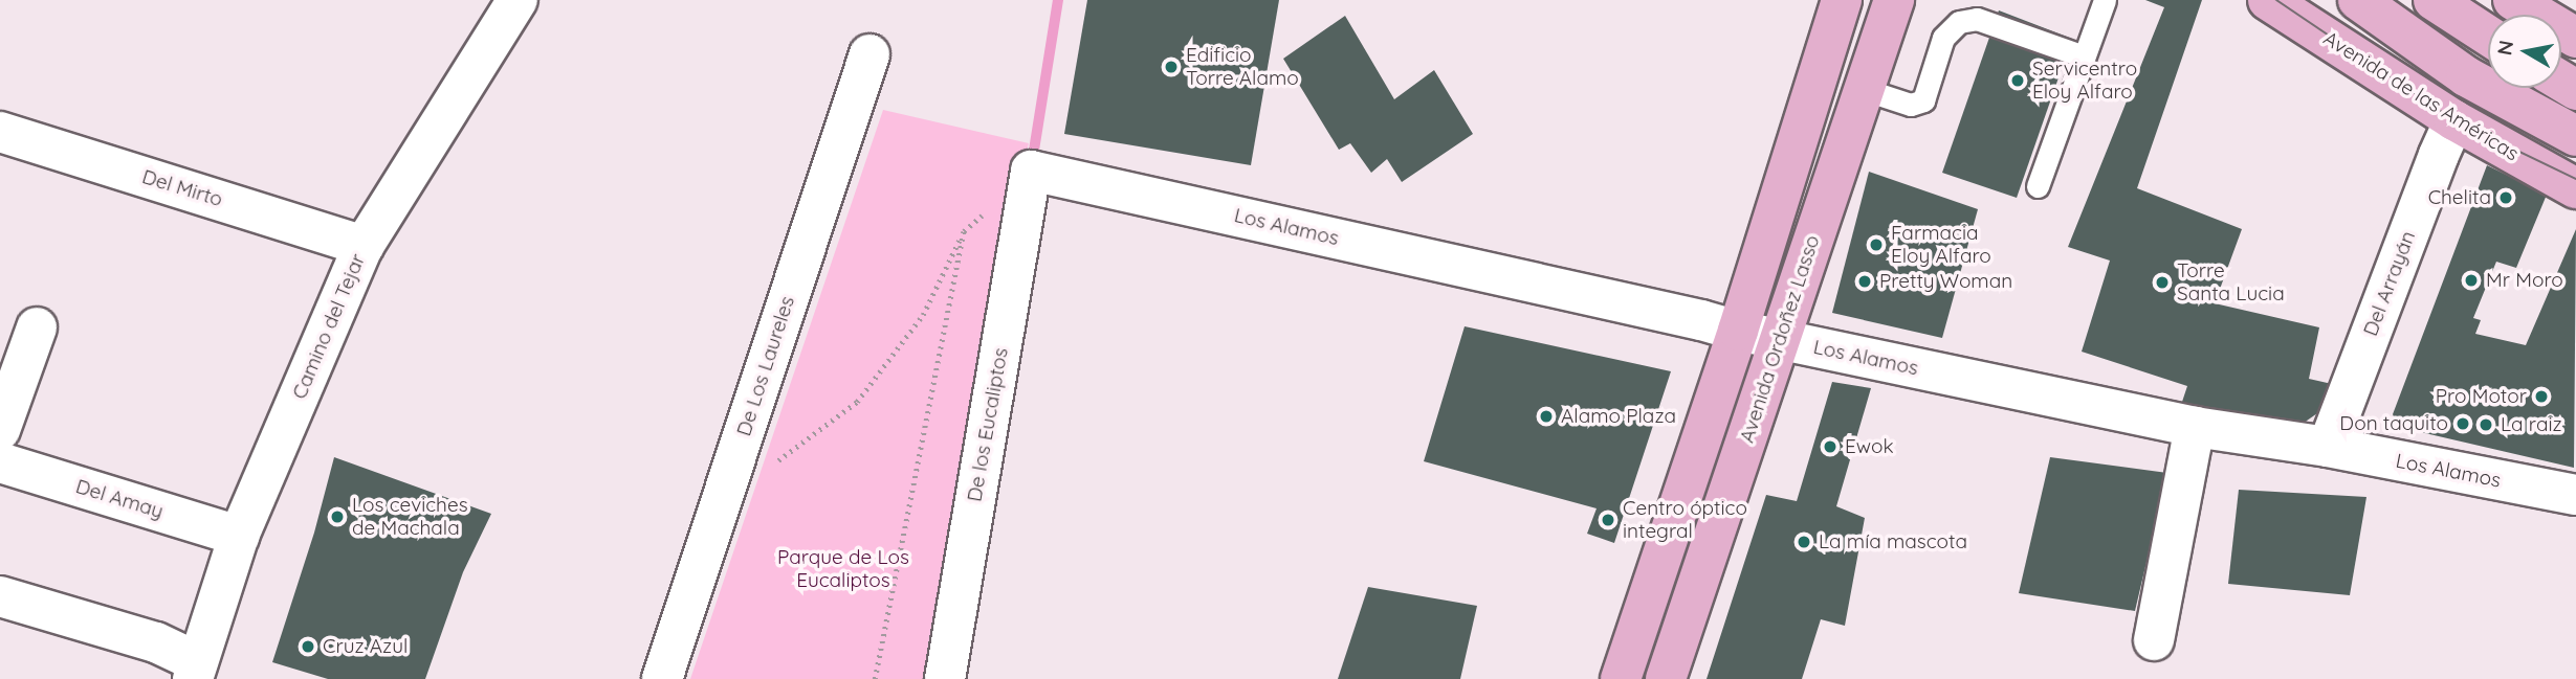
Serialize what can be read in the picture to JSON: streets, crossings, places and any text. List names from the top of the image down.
{
  "streets": {
    "main road": ["Avenida de las Américas", "Avenida Ordoñez Lasso"],
    "street": [
      "Del Mirto",
      "Los Alamos",
      "Del Arrayán",
      "Camino del Tejar",
      "De Los Laureles",
      "De los Eucaliptos",
      "Del Amay"
    ]
  },
  "crossings": [
    ["Avenida de las Américas", "Del Arrayán"],
    ["Del Mirto", "Camino del Tejar"],
    ["Los Alamos", "Del Arrayán"],
    ["Los Alamos", "Avenida Ordoñez Lasso"],
    ["Los Alamos", "De los Eucaliptos"],
    ["Camino del Tejar", "Del Amay"]
  ],
  "parks": ["Parque de Los Eucaliptos"],
  "places": [
    "Edificio Torre Alamo",
    "Servicentro Eloy Alfaro",
    "Chelita",
    "Farmacia Eloy Alfaro",
    "Mr Moro",
    "Pretty Woman",
    "Torre Santa Lucia",
    "Pro Motor",
    "Alamo Plaza",
    "Don taquito",
    "La raiz",
    "Ewok",
    "Los ceviches de Machala",
    "Centro óptico integral",
    "La mía mascota",
    "Cruz Azul"
  ],
  "north": "left"
}
